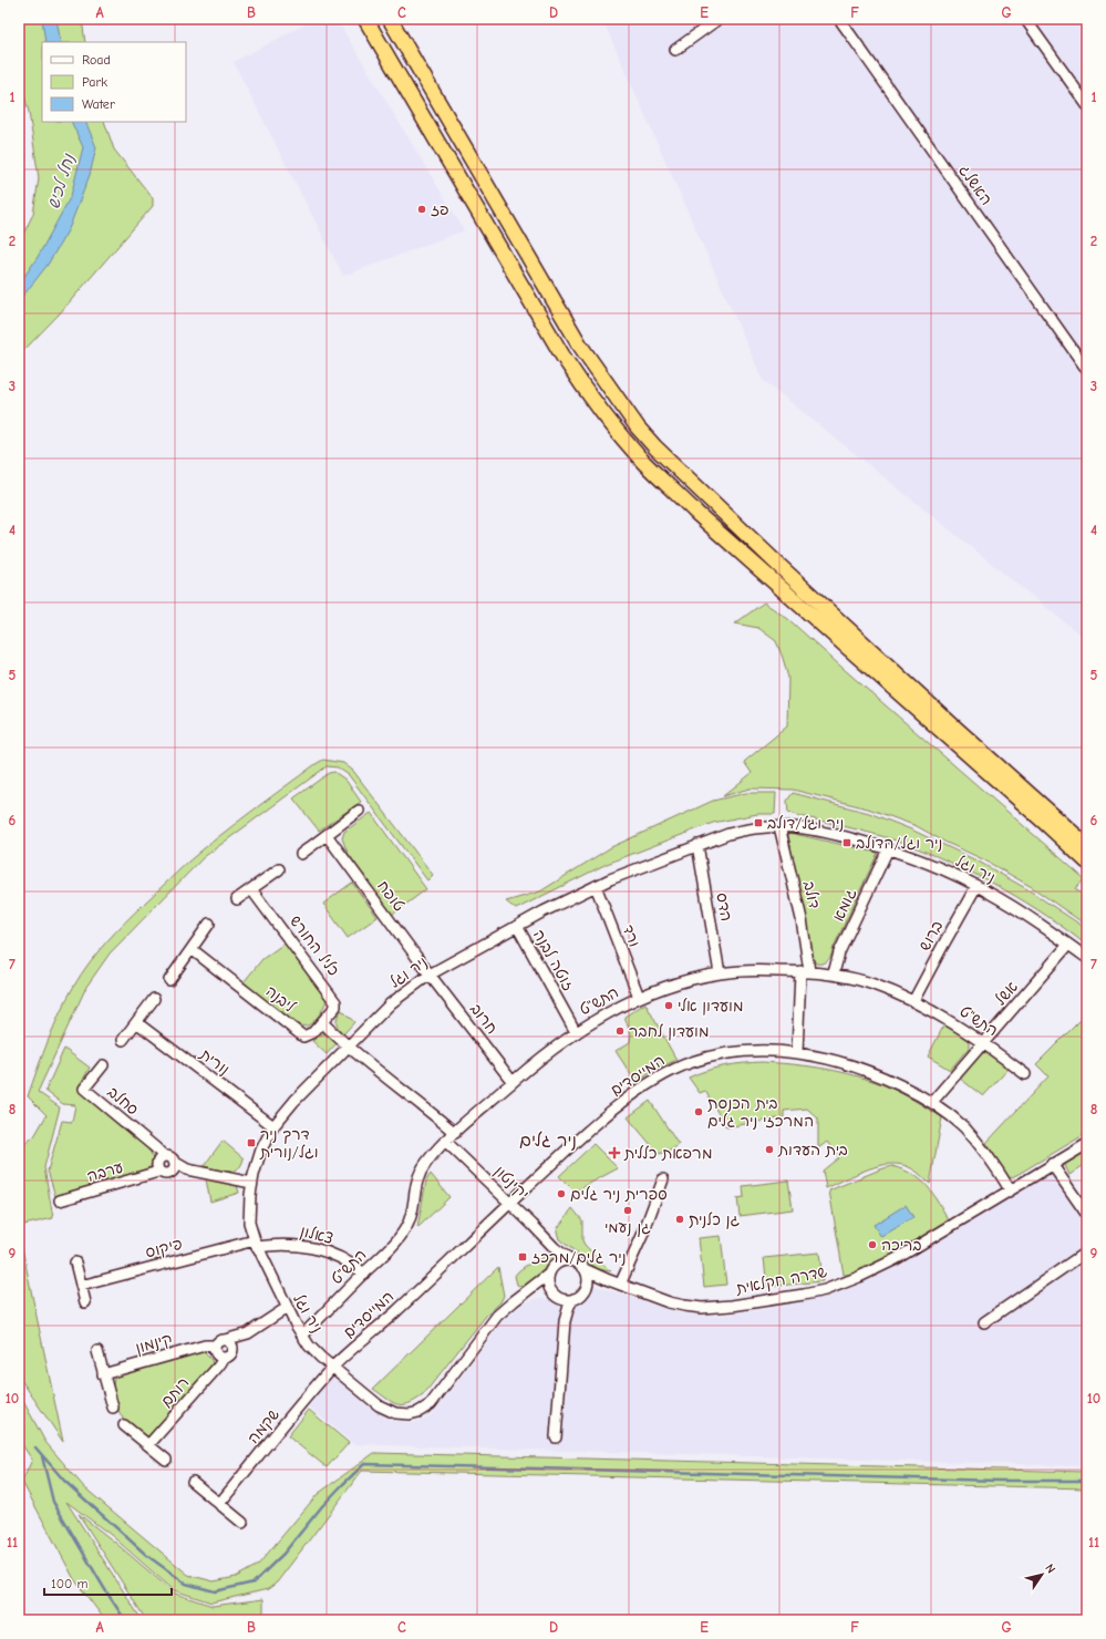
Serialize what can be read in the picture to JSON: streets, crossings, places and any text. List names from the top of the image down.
{
  "streets": {
    "street": [
      "האשלג",
      "ניר וגל",
      "דולב",
      "טופח",
      "גומא",
      "הדס",
      "ורד",
      "ברוש",
      "כליל החורש",
      "זוטה לבנה",
      "אשל",
      "ליבנה",
      "התש\"ט",
      "חרוב",
      "נורית",
      "המייסדים",
      "סחלב",
      "ערבה",
      "יקינטון",
      "צאלון",
      "פיקוס",
      "שדרה חקלאית",
      "קינמון",
      "רותם",
      "שקמה"
    ]
  },
  "crossings": [
    ["ניר וגל", "דולב"],
    ["ניר וגל", "טופח"],
    ["ניר וגל", "גומא"],
    ["ניר וגל", "הדס"],
    ["ניר וגל", "ורד"],
    ["ניר וגל", "ברוש"],
    ["ניר וגל", "זוטה לבנה"],
    ["ניר וגל", "אשל"],
    ["ניר וגל", "התש\"ט"],
    ["ניר וגל", "חרוב"],
    ["ניר וגל", "נורית"],
    ["ניר וגל", "המייסדים"],
    ["ניר וגל", "יקינטון"],
    ["ניר וגל", "צאלון"],
    ["ניר וגל", "פיקוס"],
    ["ניר וגל", "שדרה חקלאית"],
    ["ניר וגל", "שקמה"],
    ["דולב", "התש\"ט"],
    ["דולב", "המייסדים"],
    ["טופח", "חרוב"],
    ["גומא", "התש\"ט"],
    ["הדס", "התש\"ט"],
    ["ורד", "התש\"ט"],
    ["ברוש", "התש\"ט"],
    ["כליל החורש", "ליבנה"],
    ["זוטה לבנה", "התש\"ט"],
    ["אשל", "התש\"ט"],
    ["אשל", "המייסדים"],
    ["התש\"ט", "חרוב"],
    ["התש\"ט", "יקינטון"],
    ["התש\"ט", "צאלון"],
    ["המייסדים", "יקינטון"],
    ["המייסדים", "שדרה חקלאית"],
    ["המייסדים", "שקמה"],
    ["סחלב", "ערבה"],
    ["יקינטון", "שדרה חקלאית"],
    ["צאלון", "פיקוס"],
    ["קינמון", "רותם"]
  ],
  "districts": ["ניר גלים"],
  "water": ["נחל לכיש"],
  "places": {
    "other": [
      "פז",
      "מועדון אלי",
      "מועדון לחבר",
      "בית הכנסת המרכזי ניר גלים",
      "בית העדות",
      "ספרית ניר גלים",
      "גן נעמי",
      "גן כלנית",
      "בריכה"
    ],
    "transit": [
      "ניר וגל/דולב",
      "ניר וגל/הדולב",
      "דרך ניר וגל/נורית",
      "ניר גלים/מרכז"
    ],
    "health": ["מרפאת כללית"]
  },
  "legend": ["Road", "Park", "Water"],
  "scale_bar": "100 m",
  "north": "top right",
  "grid": {
    "columns": [
      "A",
      "B",
      "C",
      "D",
      "E",
      "F",
      "G"
    ],
    "rows": [
      "1",
      "2",
      "3",
      "4",
      "5",
      "6",
      "7",
      "8",
      "9",
      "10",
      "11"
    ]
  }
}
